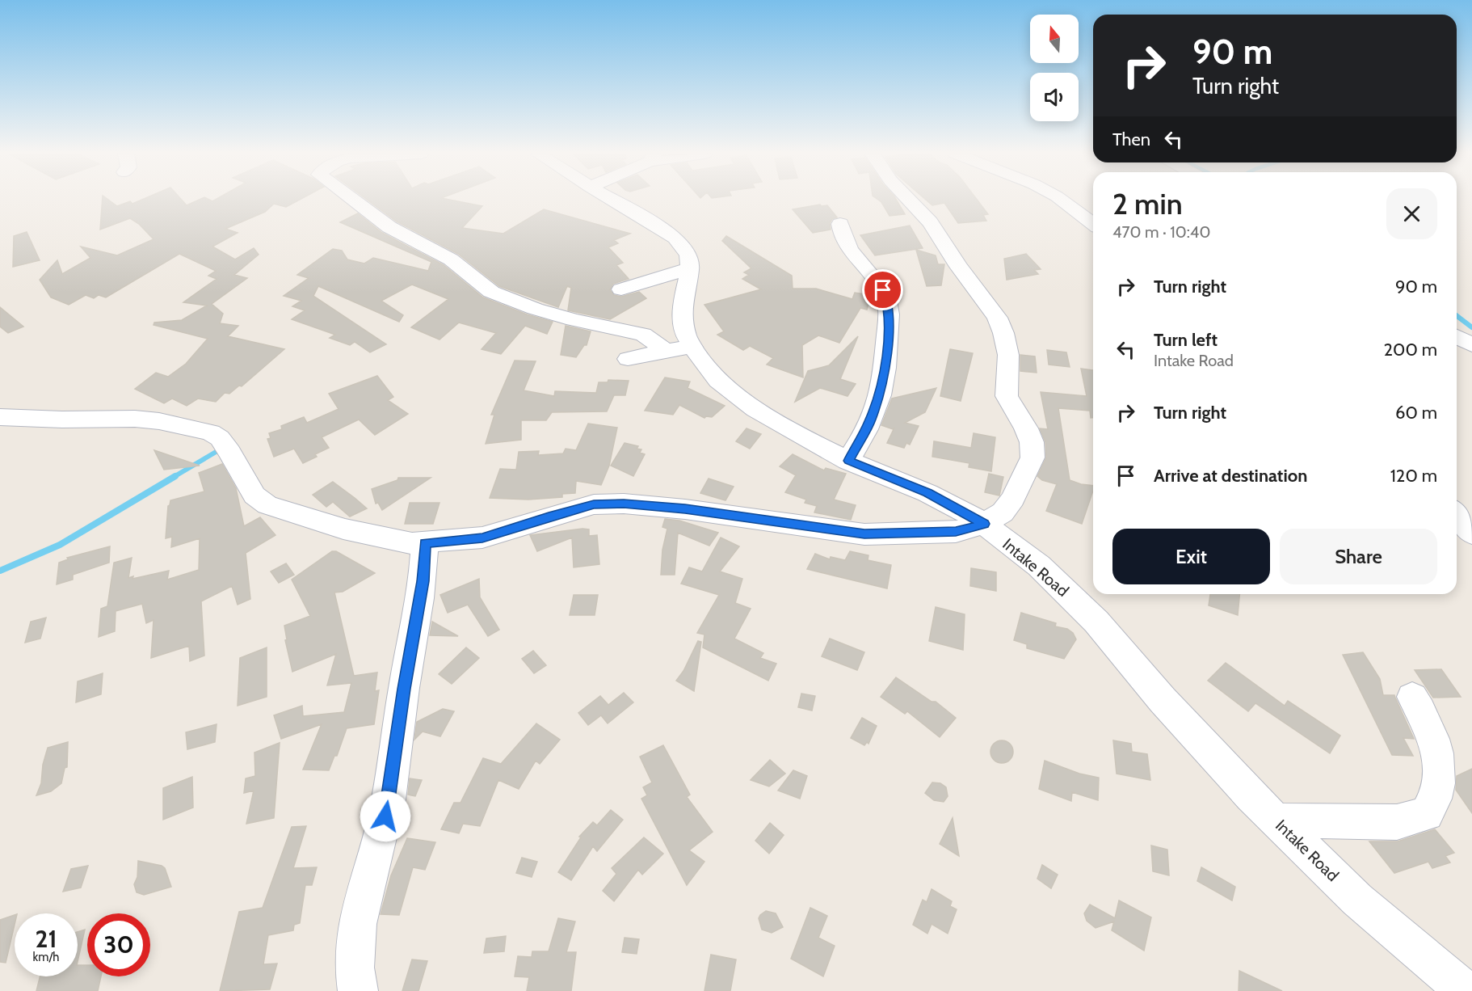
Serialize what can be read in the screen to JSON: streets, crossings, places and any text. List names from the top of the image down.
{
  "streets": {
    "street": ["Intake Road"]
  },
  "north": "top",
  "page": {
    "turn": ["90 m", "Turn right"],
    "then": "Then",
    "heading": ["2 min", "470 m · 10:40"],
    "list": [
      {
        "name": "Turn right",
        "value": "90 m"
      },
      {
        "name": "Turn left",
        "note": "Intake Road",
        "value": "200 m"
      },
      {
        "name": "Turn right",
        "value": "60 m"
      },
      {
        "name": "Arrive at destination",
        "value": "120 m"
      }
    ],
    "buttons": ["Exit", "Share"],
    "speed": "21 km/h",
    "limit": "30"
  }
}
